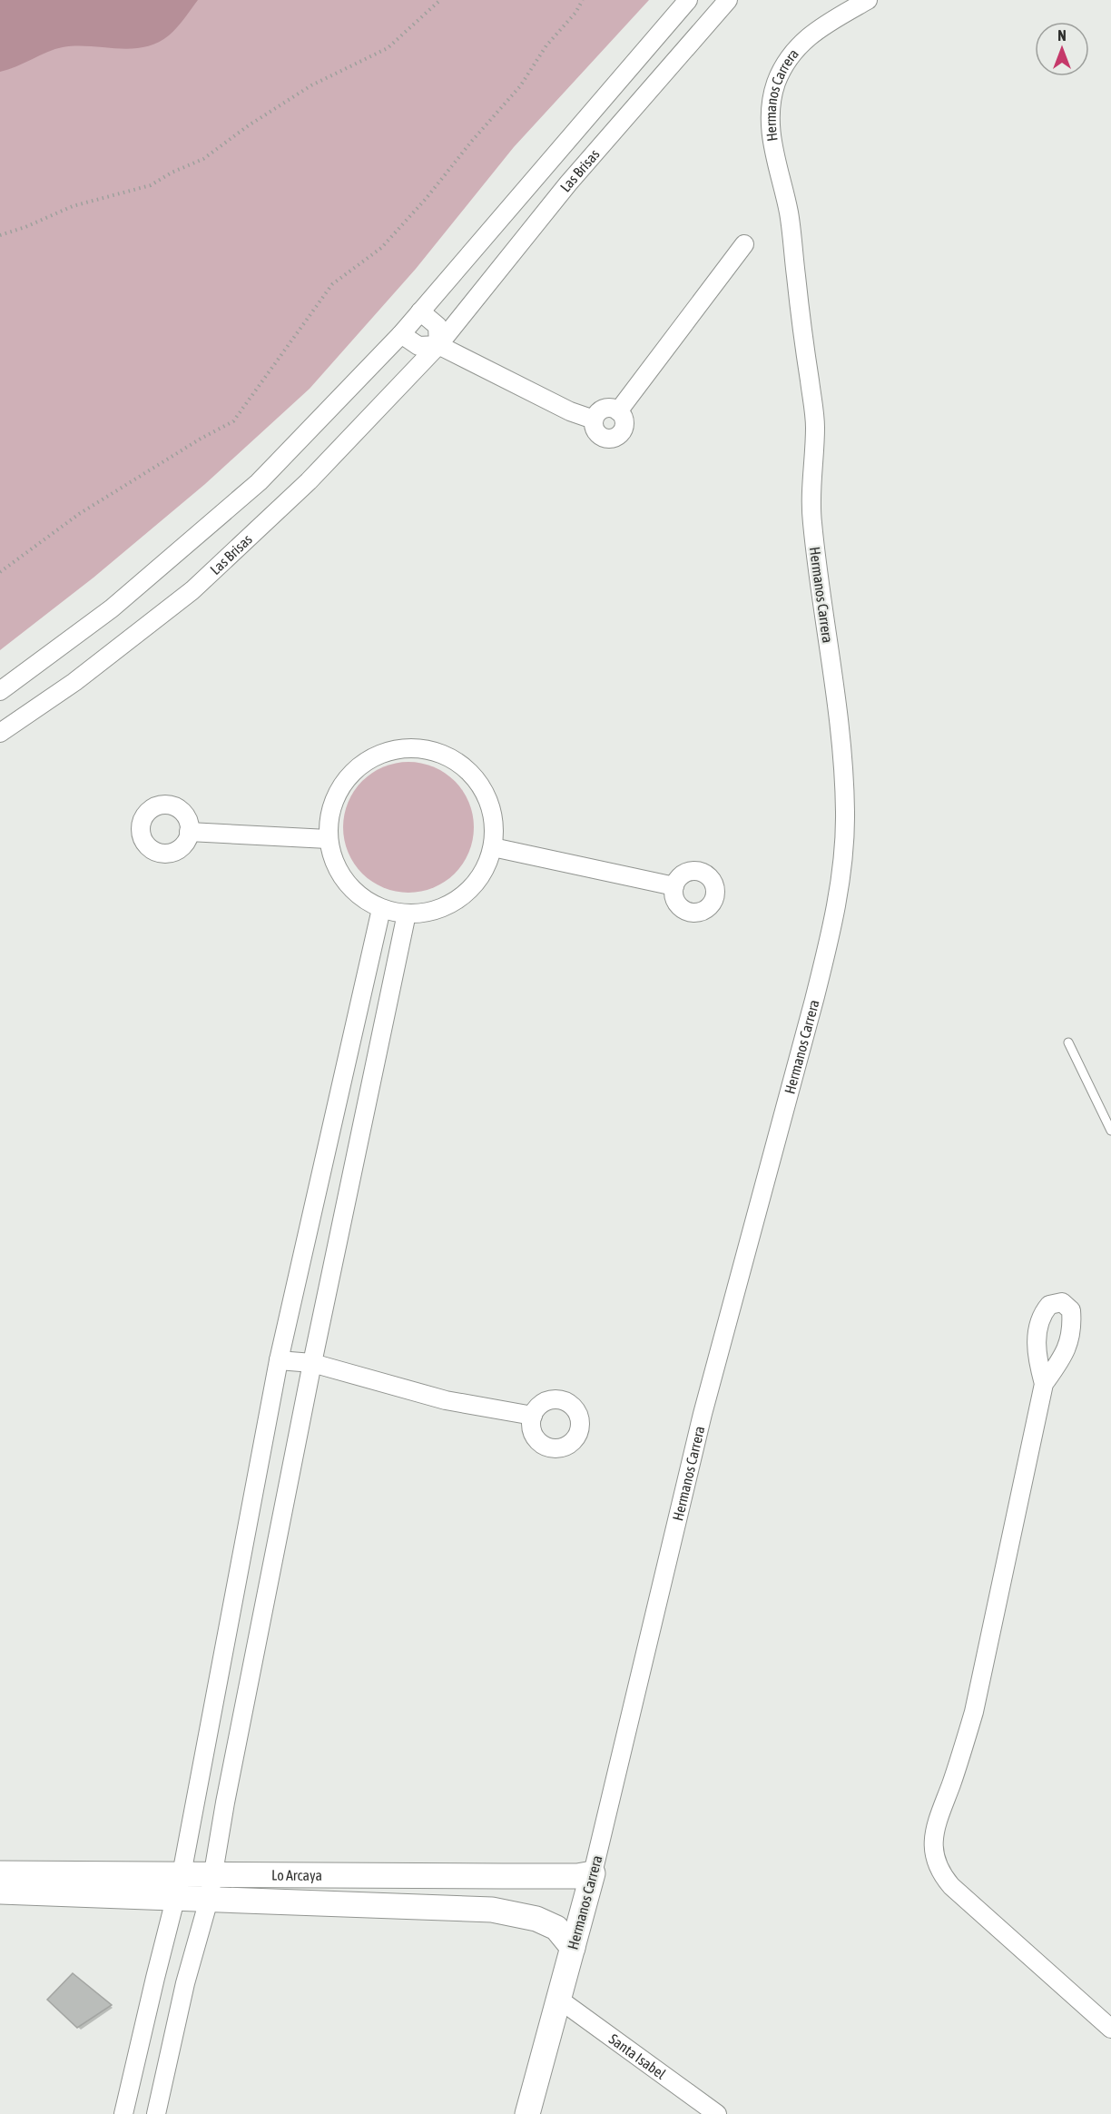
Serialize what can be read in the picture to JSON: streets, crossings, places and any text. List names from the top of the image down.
{
  "streets": {
    "street": [
      "Hermanos Carrera",
      "Las Brisas",
      "Lo Arcaya",
      "Santa Isabel"
    ]
  },
  "crossings": [
    ["Hermanos Carrera", "Lo Arcaya"],
    ["Hermanos Carrera", "Santa Isabel"]
  ],
  "north": "top"
}
